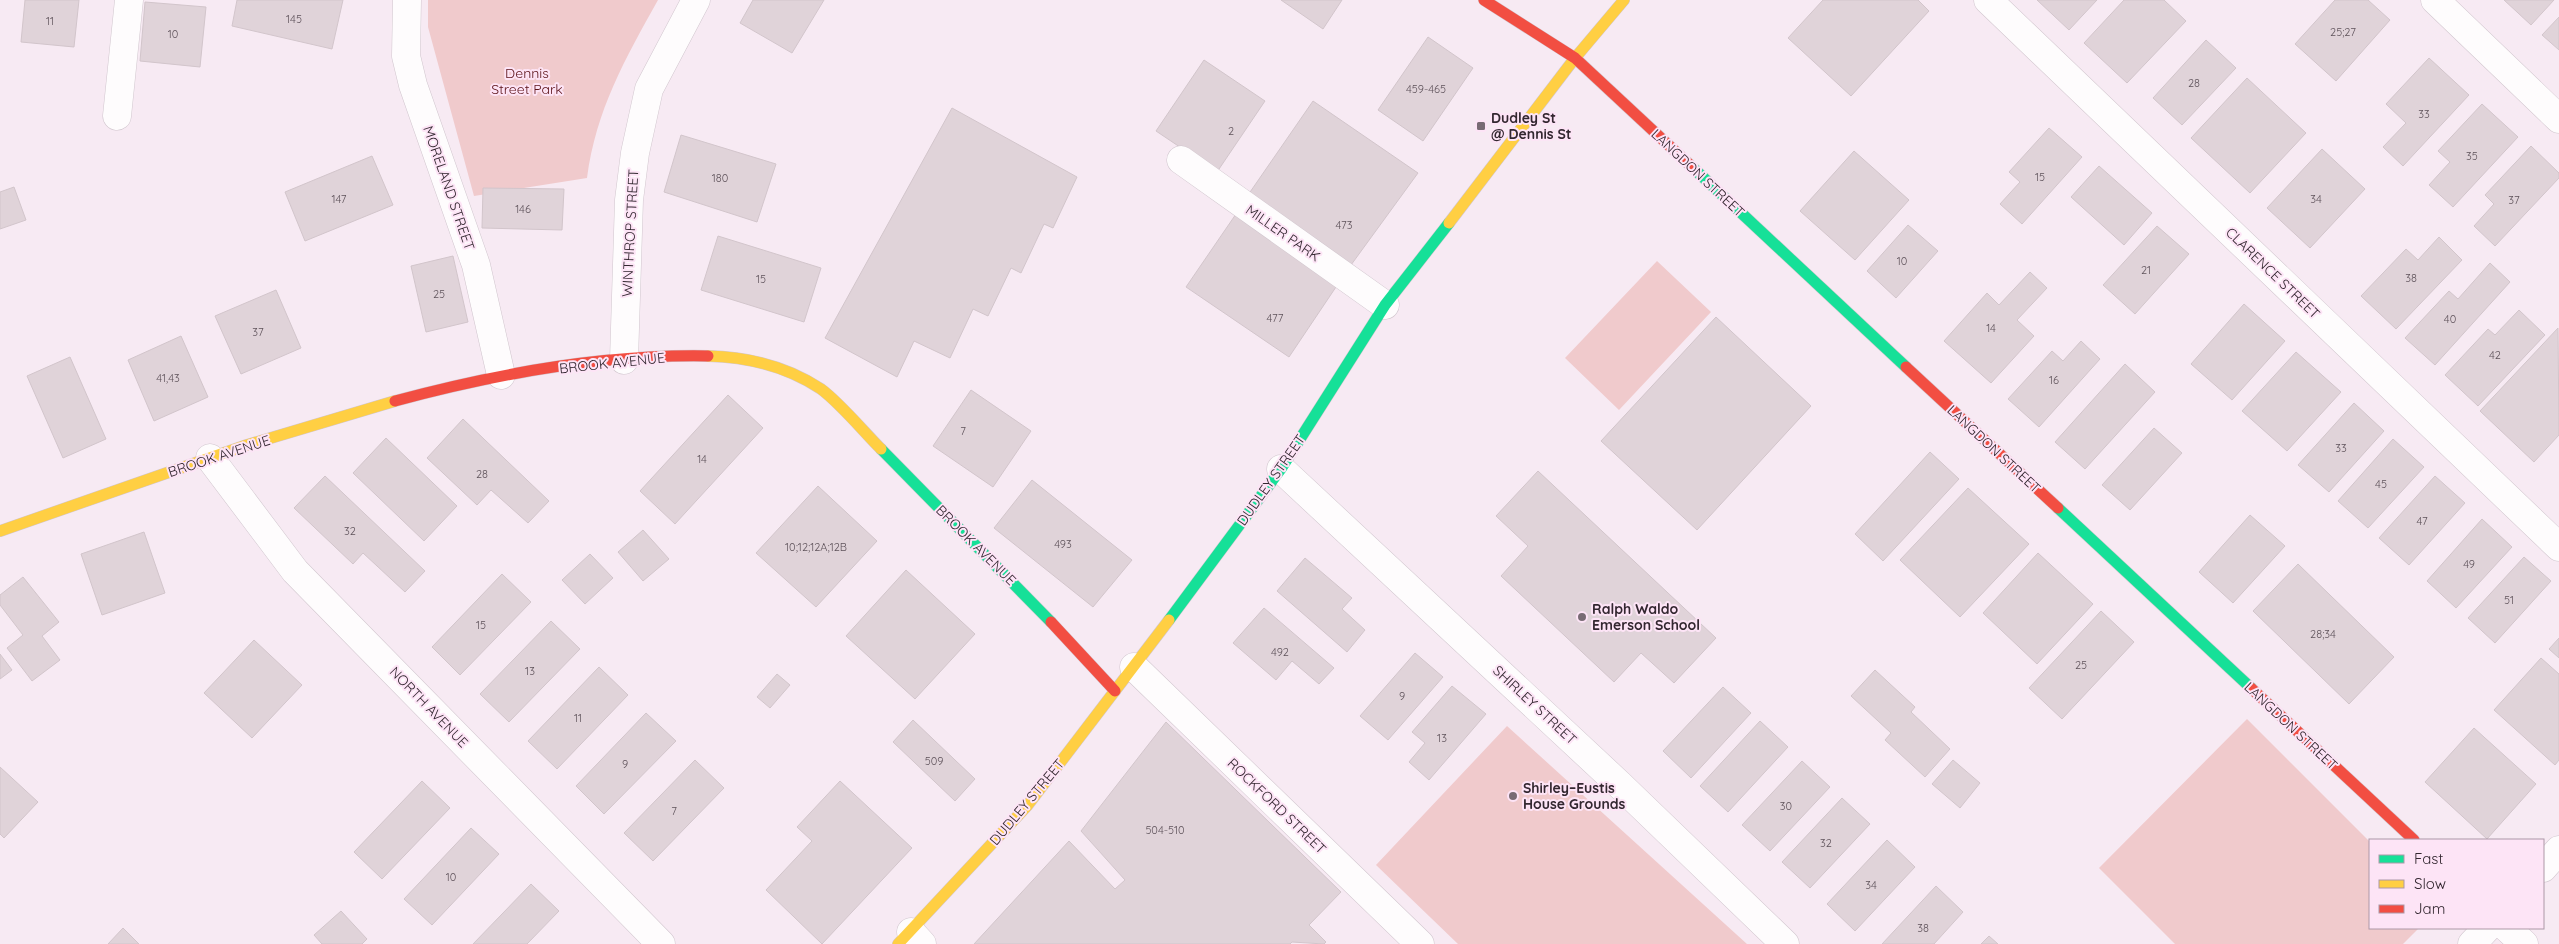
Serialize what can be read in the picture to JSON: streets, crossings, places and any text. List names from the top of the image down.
{
  "streets": {
    "street": [
      "LANGDON STREET",
      "MORELAND STREET",
      "WINTHROP STREET",
      "MILLER PARK",
      "CLARENCE STREET",
      "BROOK AVENUE",
      "DUDLEY STREET",
      "SHIRLEY STREET",
      "NORTH AVENUE",
      "ROCKFORD STREET"
    ]
  },
  "crossings": [
    ["LANGDON STREET", "DUDLEY STREET"],
    ["MORELAND STREET", "BROOK AVENUE"],
    ["WINTHROP STREET", "BROOK AVENUE"],
    ["MILLER PARK", "DUDLEY STREET"],
    ["BROOK AVENUE", "DUDLEY STREET"],
    ["BROOK AVENUE", "NORTH AVENUE"],
    ["DUDLEY STREET", "SHIRLEY STREET"],
    ["DUDLEY STREET", "ROCKFORD STREET"]
  ],
  "parks": ["Dennis Street Park"],
  "places": {
    "transit": ["Dudley St @ Dennis St"],
    "other": ["Ralph Waldo Emerson School", "Shirley–Eustis House Grounds"]
  },
  "house_numbers": [
    "145",
    "11",
    "25;27",
    "10",
    "28",
    "459-465",
    "33",
    "2",
    "35",
    "15",
    "180",
    "147",
    "34",
    "37",
    "146",
    "473",
    "10",
    "21",
    "38",
    "15",
    "25",
    "477",
    "40",
    "14",
    "37",
    "42",
    "41,43",
    "16",
    "7",
    "33",
    "14",
    "28",
    "45",
    "47",
    "32",
    "493",
    "10;12;12A;12B",
    "49",
    "51",
    "15",
    "28;34",
    "492",
    "25",
    "13",
    "9",
    "11",
    "13",
    "509",
    "9",
    "30",
    "7",
    "504-510",
    "32",
    "10",
    "34",
    "38"
  ],
  "legend": ["Fast", "Slow", "Jam"]
}
